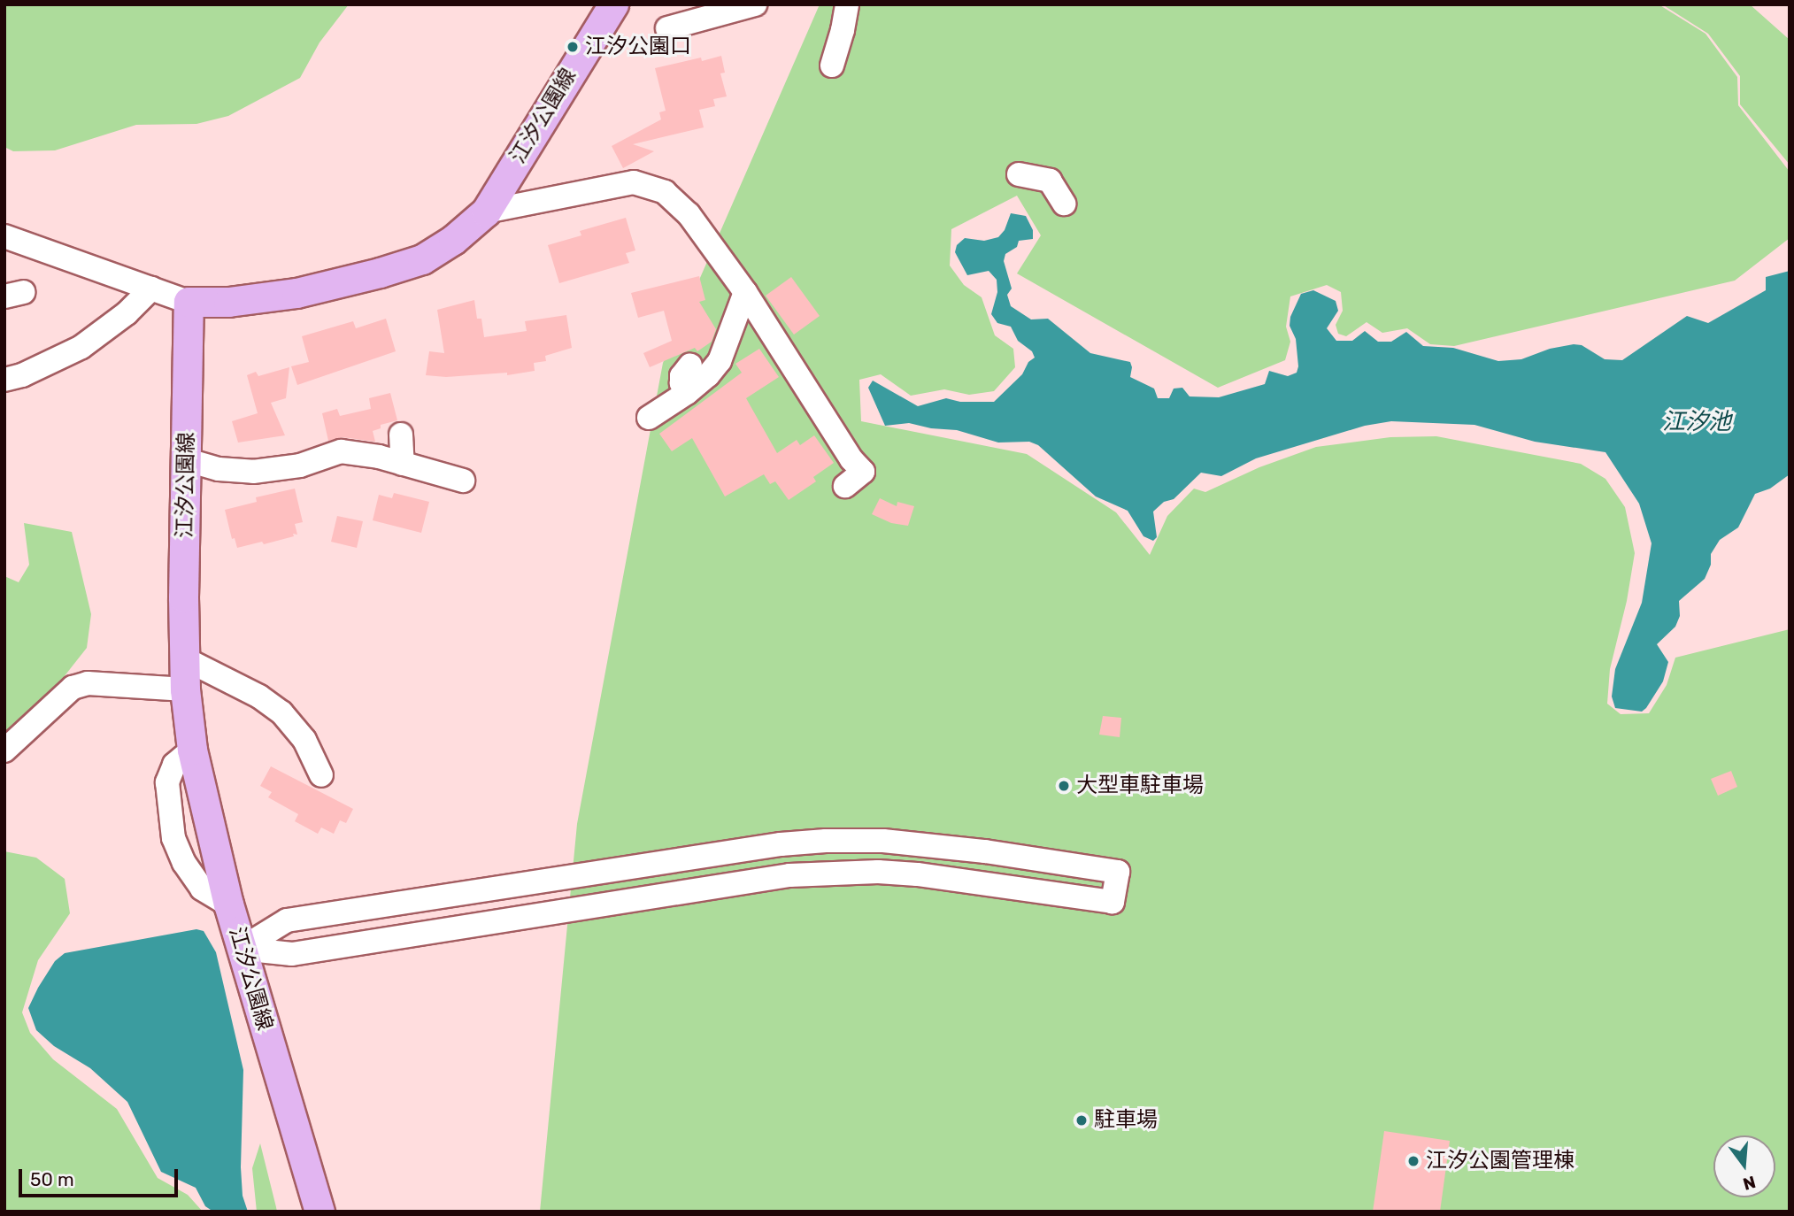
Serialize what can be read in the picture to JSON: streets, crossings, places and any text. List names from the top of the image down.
{
  "streets": {
    "main road": ["江汐公園線"]
  },
  "water": ["江汐池"],
  "places": [
    "江汐公園口",
    "大型車駐車場",
    "駐車場",
    "江汐公園管理棟"
  ],
  "scale_bar": "50 m",
  "north": "bottom"
}
